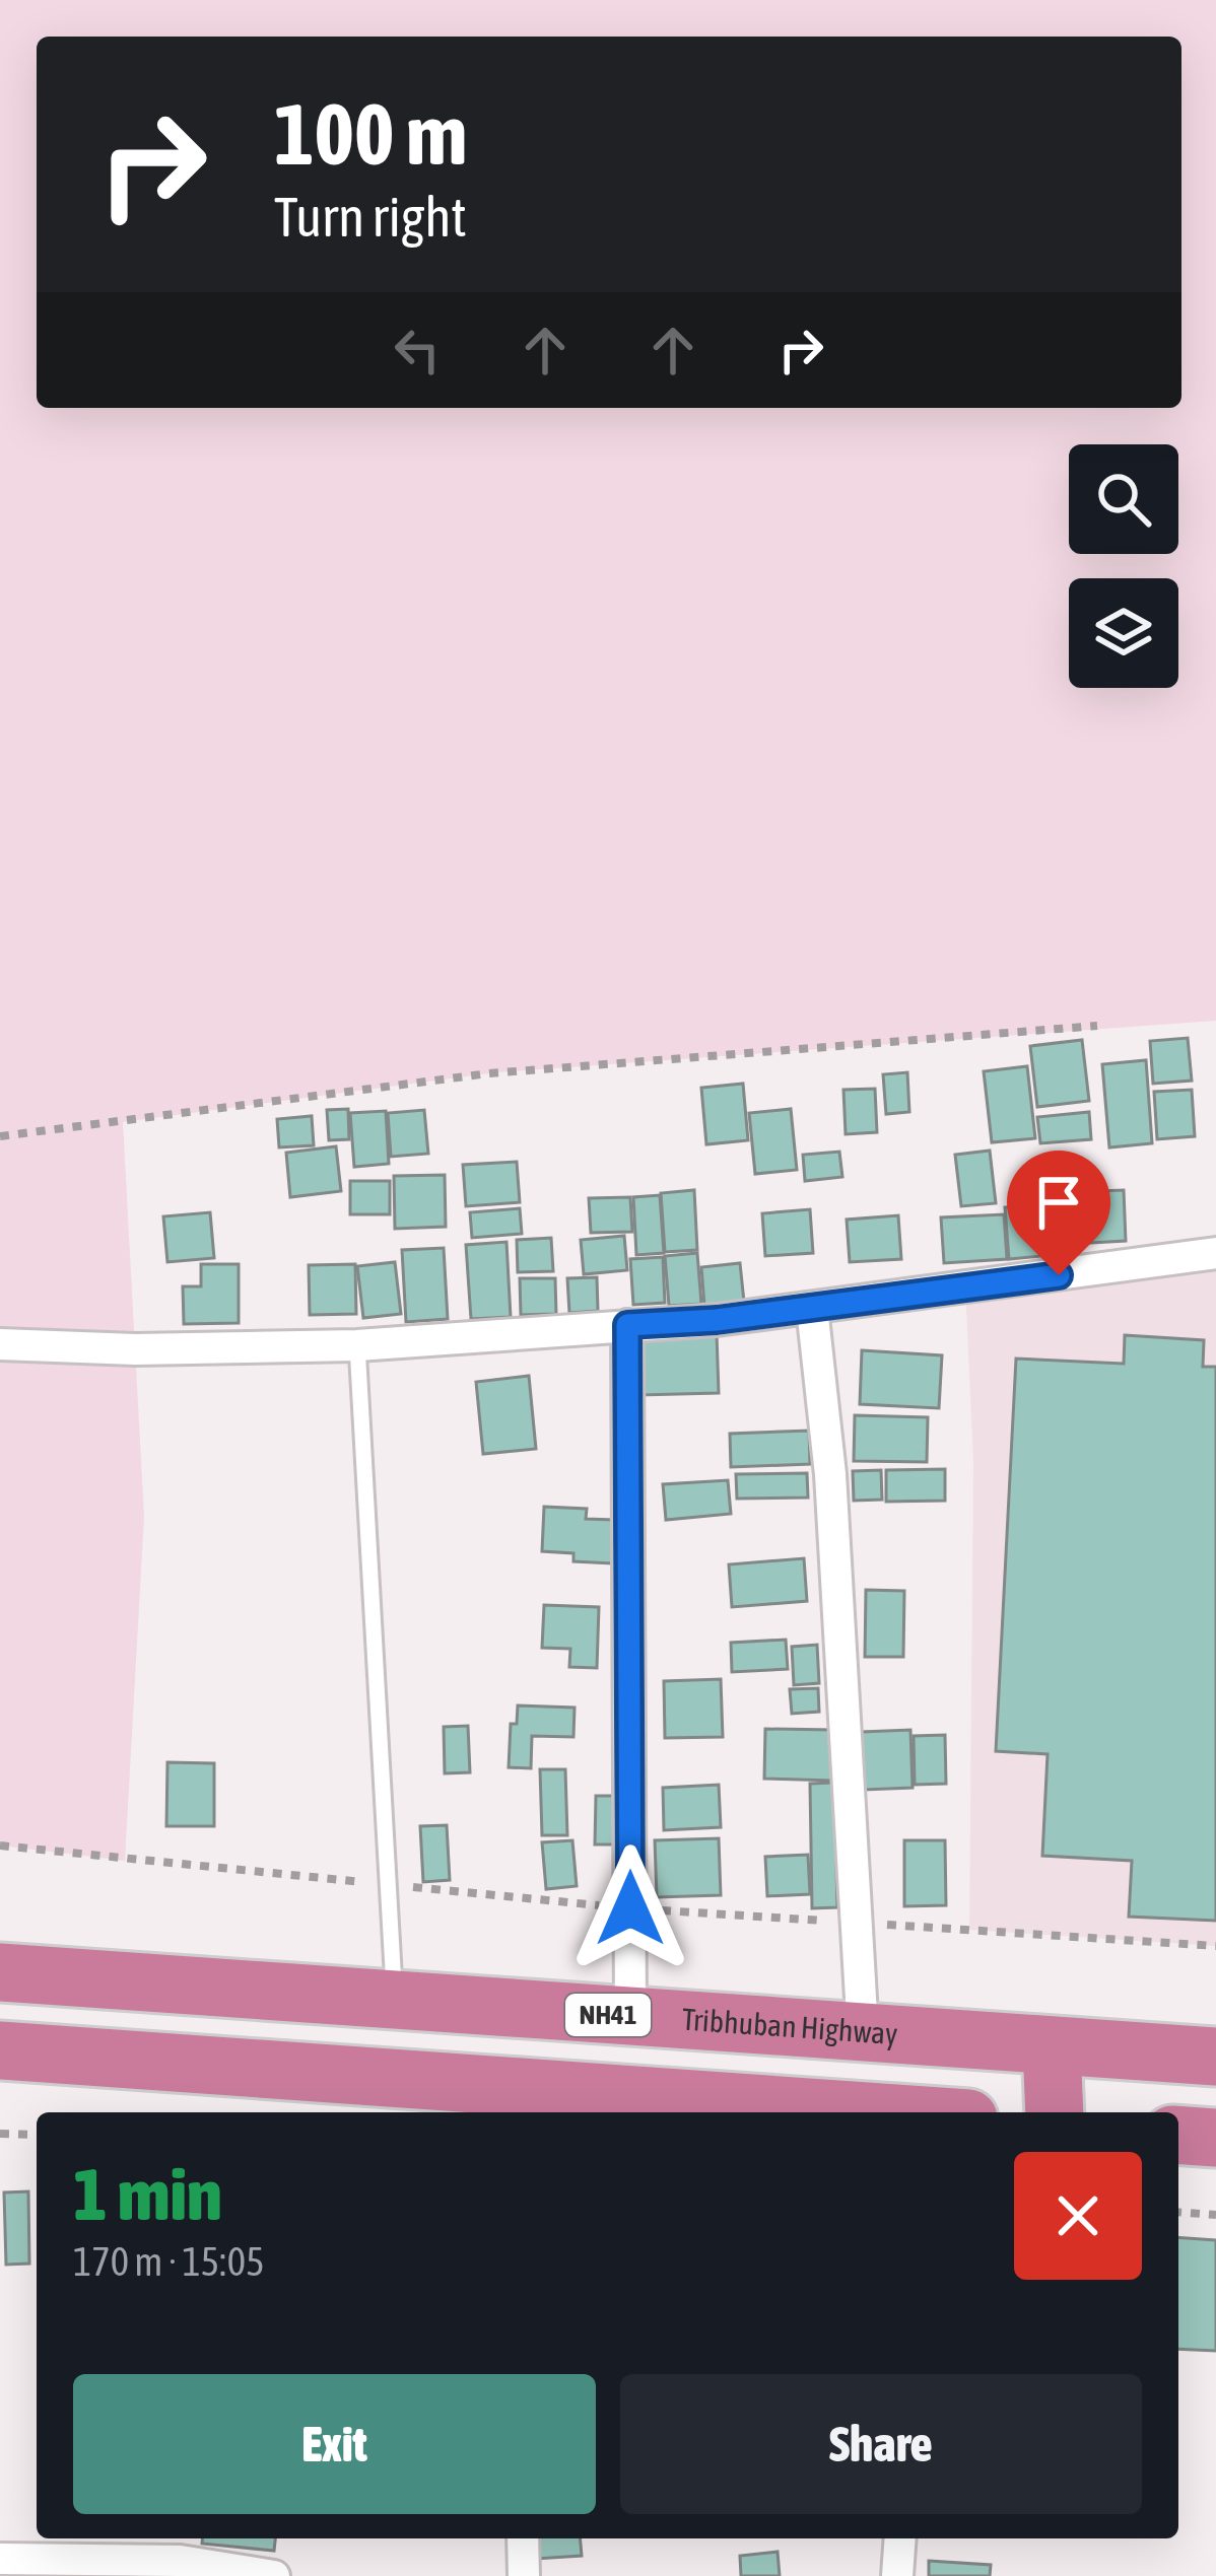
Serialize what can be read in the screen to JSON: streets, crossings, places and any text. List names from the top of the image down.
{
  "streets": {
    "highway": ["NH41", "Tribhuban Highway"]
  },
  "page": {
    "turn": ["100 m", "Turn right"],
    "heading": ["1 min", "170 m · 15:05"],
    "buttons": ["Exit", "Share"]
  }
}
